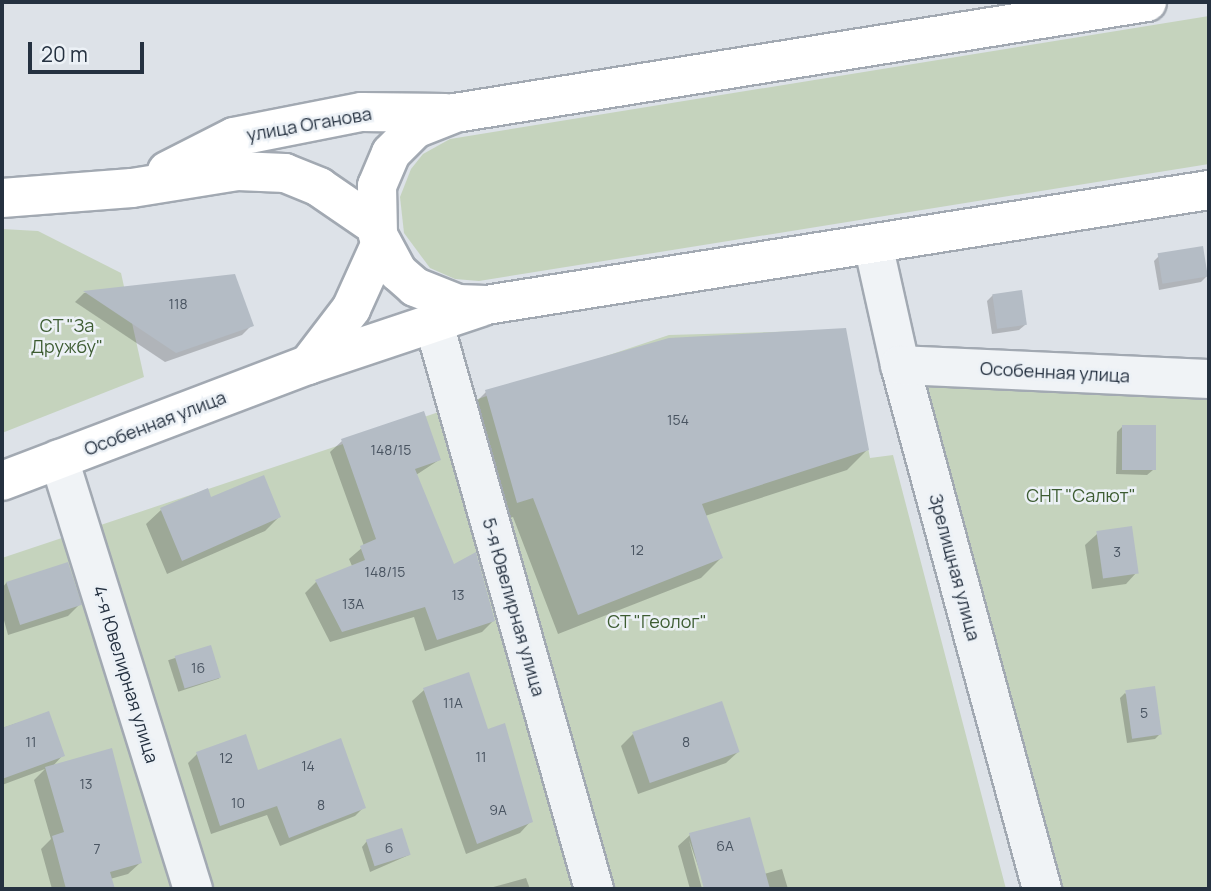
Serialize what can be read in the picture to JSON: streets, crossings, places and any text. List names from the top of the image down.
{
  "streets": {
    "main road": ["улица Оганова", "Особенная улица"],
    "street": ["Зрелищная улица", "5-я Ювелирная улица", "4-я Ювелирная улица"]
  },
  "crossings": [
    ["Особенная улица", "Зрелищная улица"],
    ["Особенная улица", "5-я Ювелирная улица"],
    ["Особенная улица", "4-я Ювелирная улица"]
  ],
  "parks": ["СТ \"За Дружбу\"", "СНТ \"Салют\"", "СТ \"Геолог\""],
  "house_numbers": [
    "118",
    "154",
    "148/15",
    "12",
    "3",
    "148/15",
    "13",
    "13А",
    "16",
    "11А",
    "5",
    "11",
    "8",
    "11",
    "12",
    "14",
    "13",
    "10",
    "8",
    "9А",
    "6А",
    "6",
    "7"
  ],
  "scale_bar": "20 m"
}
